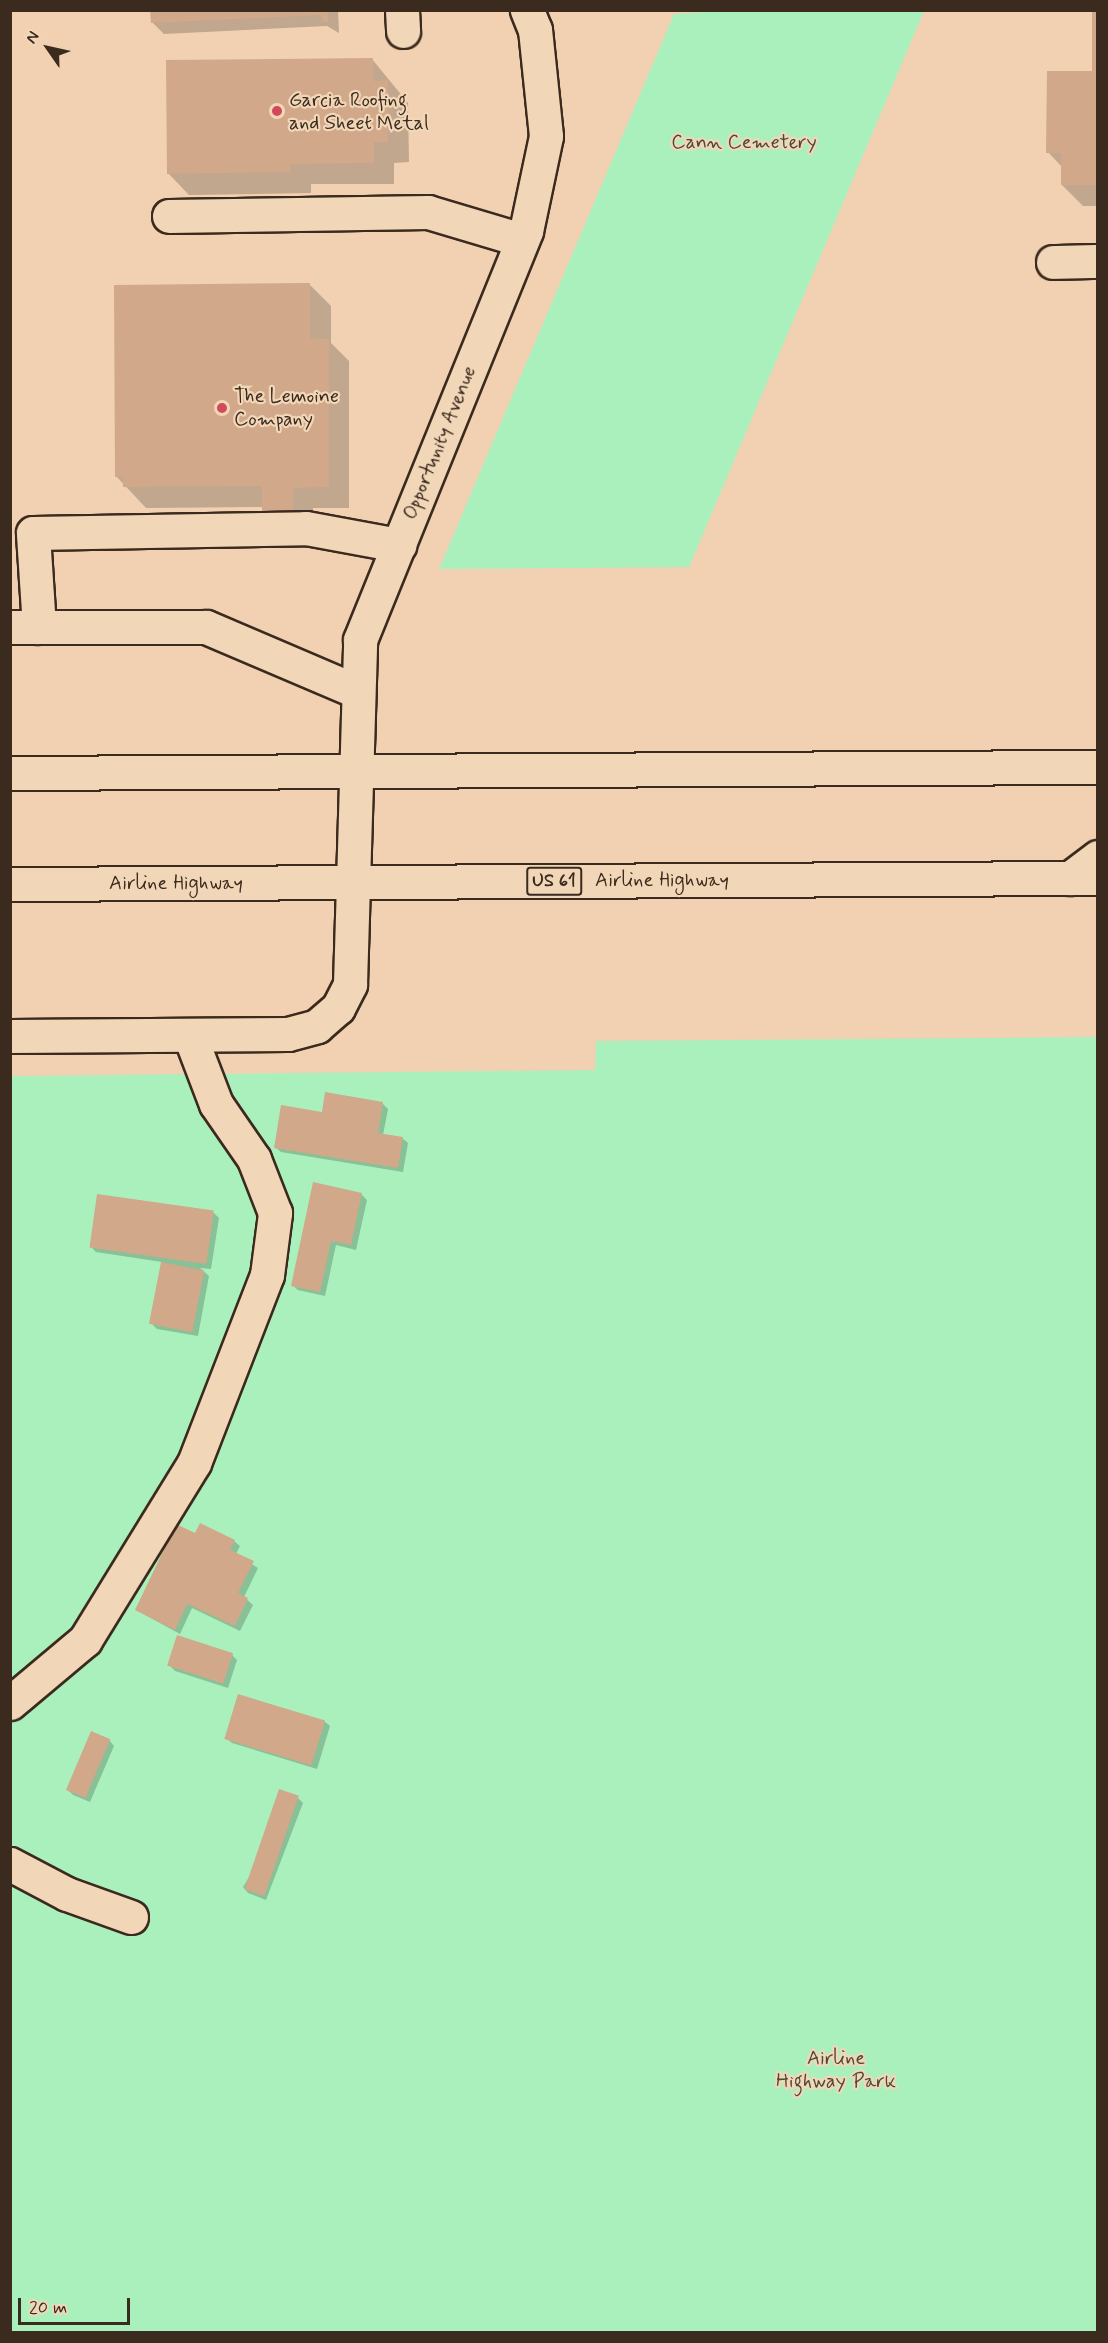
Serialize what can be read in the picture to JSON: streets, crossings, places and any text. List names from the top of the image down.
{
  "streets": {
    "main road": ["Opportunity Avenue", "Airline Highway", "US 61"]
  },
  "crossings": [
    ["Opportunity Avenue", "Airline Highway"]
  ],
  "parks": ["Cann Cemetery", "Airline Highway Park"],
  "places": ["Garcia Roofing and Sheet Metal", "The Lemoine Company"],
  "scale_bar": "20 m",
  "north": "top left"
}
